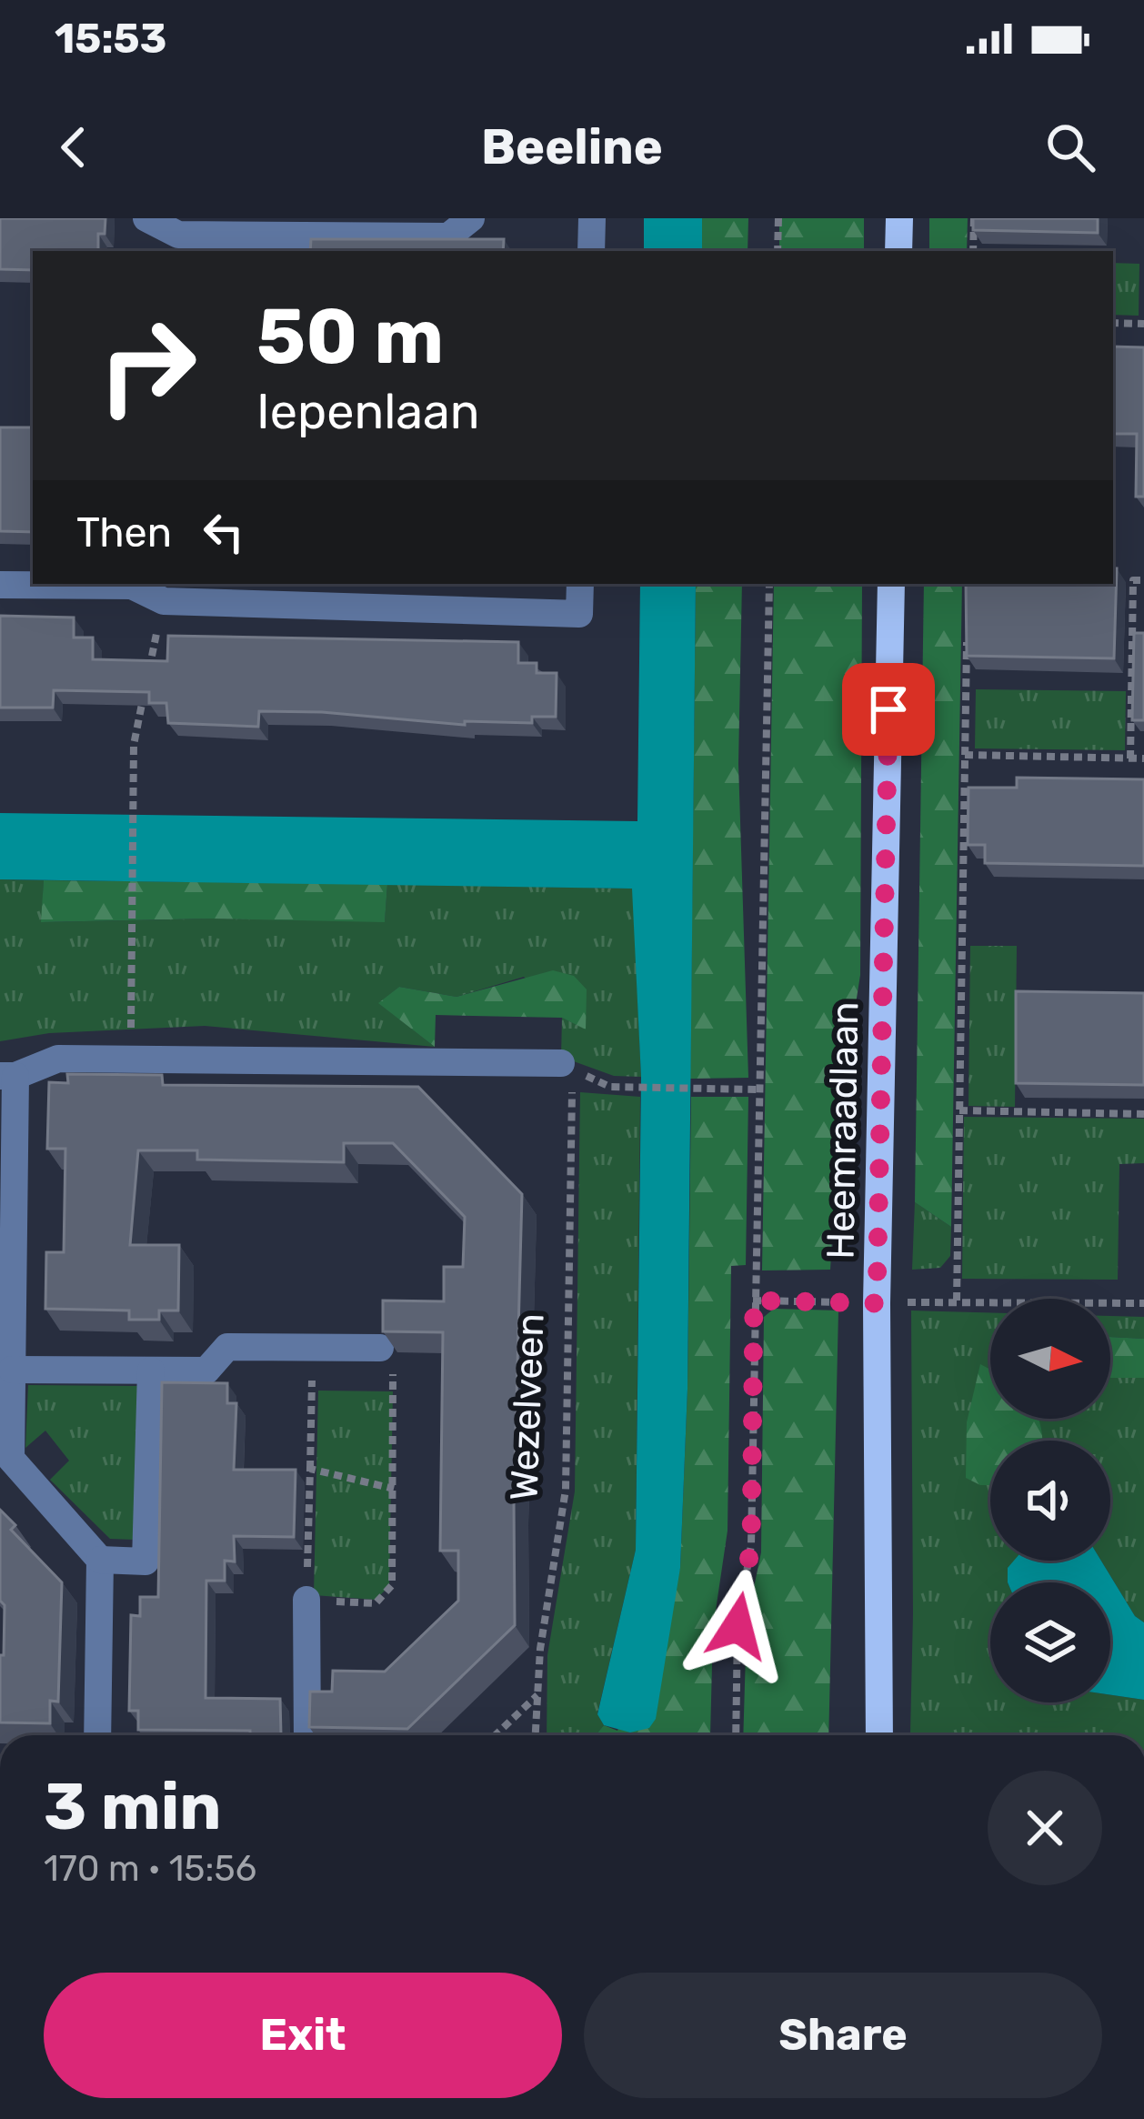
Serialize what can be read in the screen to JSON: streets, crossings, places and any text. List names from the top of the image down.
{
  "streets": {
    "main road": ["Heemraadlaan"],
    "path": ["Wezelveen"]
  },
  "north": "right",
  "page": {
    "status": "15:53",
    "header": "Beeline",
    "turn": ["50 m", "Iepenlaan"],
    "then": "Then",
    "heading": ["3 min", "170 m · 15:56"],
    "buttons": ["Exit", "Share"]
  }
}
